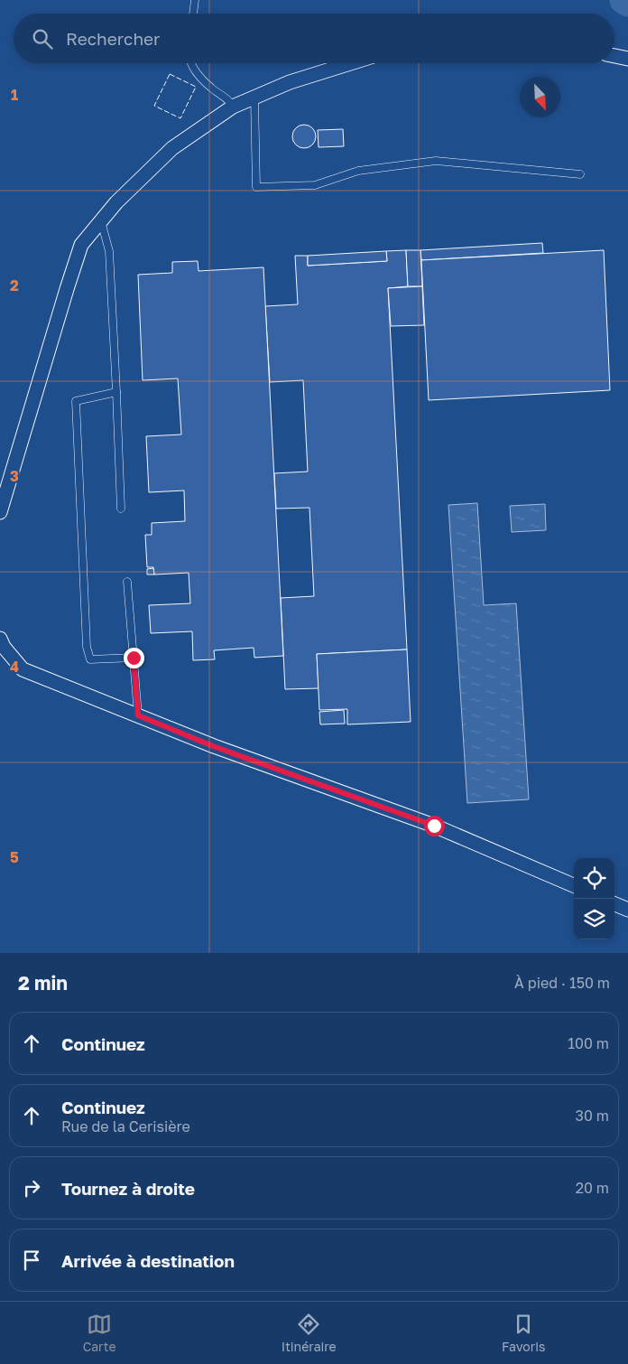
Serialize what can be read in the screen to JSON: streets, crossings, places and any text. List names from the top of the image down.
{
  "north": "bottom right",
  "page": {
    "search": "Rechercher",
    "heading": ["2 min", "À pied · 150 m"],
    "list": [
      ["Continuez", "100 m"],
      ["Continuez", "Rue de la Cerisière", "30 m"],
      ["Tournez à droite", "20 m"],
      "Arrivée à destination"
    ],
    "nav": ["Carte", "Itinéraire", "Favoris"]
  },
  "grid": {
    "rows": [
      "1",
      "2",
      "3",
      "4",
      "5"
    ]
  }
}
